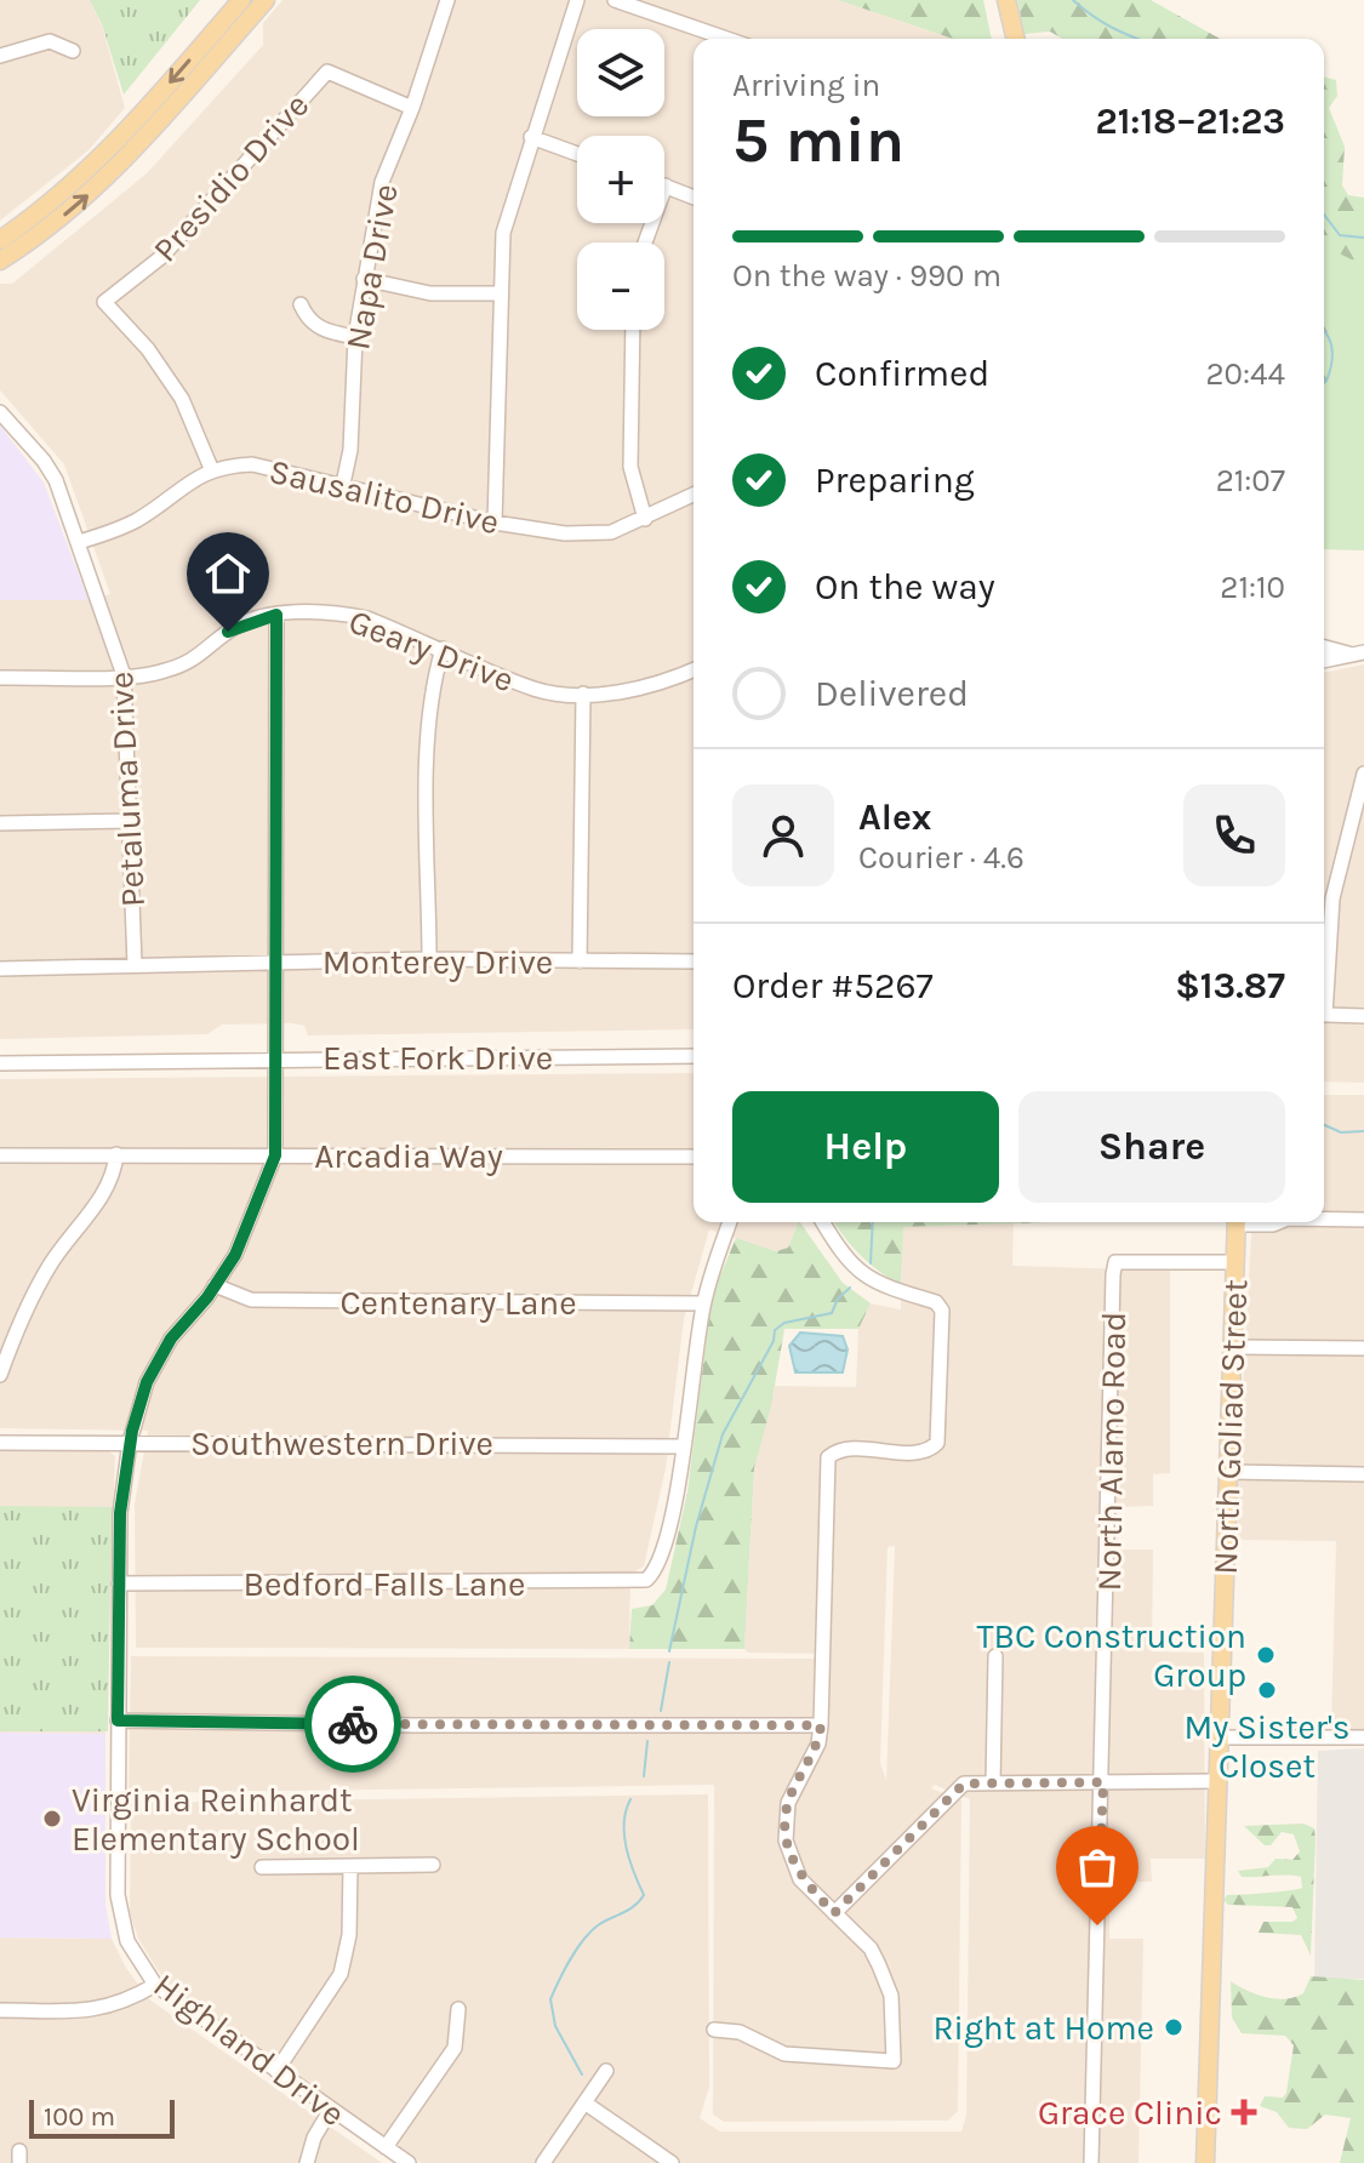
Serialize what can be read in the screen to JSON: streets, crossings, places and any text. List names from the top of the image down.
{
  "streets": {
    "main road": ["North Goliad Street"],
    "street": [
      "Presidio Drive",
      "Napa Drive",
      "Sausalito Drive",
      "Geary Drive",
      "Petaluma Drive",
      "Monterey Drive",
      "East Fork Drive",
      "Arcadia Way",
      "Centenary Lane",
      "Southwestern Drive",
      "North Alamo Road",
      "Bedford Falls Lane",
      "Highland Drive"
    ]
  },
  "crossings": [
    ["Presidio Drive", "Napa Drive"],
    ["Presidio Drive", "Sausalito Drive"],
    ["Napa Drive", "Sausalito Drive"],
    ["Geary Drive", "Petaluma Drive"],
    ["Geary Drive", "Highland Drive"],
    ["Petaluma Drive", "Monterey Drive"],
    ["Monterey Drive", "Highland Drive"],
    ["East Fork Drive", "Highland Drive"],
    ["Arcadia Way", "Highland Drive"],
    ["Centenary Lane", "Highland Drive"],
    ["North Goliad Street", "North Alamo Road"],
    ["Southwestern Drive", "Bedford Falls Lane"],
    ["Southwestern Drive", "Highland Drive"],
    ["Bedford Falls Lane", "Highland Drive"]
  ],
  "places": {
    "other": [
      "TBC Construction Group",
      "My Sister's Closet",
      "Virginia Reinhardt Elementary School",
      "Right at Home"
    ],
    "health": ["Grace Clinic"]
  },
  "scale_bar": "100 m",
  "page": {
    "map_buttons": ["+", "−"],
    "heading": ["5 min", "Arriving in", "21:18–21:23"],
    "panel": [
      "Alex",
      "Courier · 4.6",
      "Order #5267",
      "$13.87"
    ],
    "bar": "On the way · 990 m",
    "list": [
      ["Confirmed", "20:44"],
      ["Preparing", "21:07"],
      ["On the way", "21:10"],
      "Delivered"
    ],
    "buttons": ["Help", "Share"],
    "scale": "100 m"
  }
}
